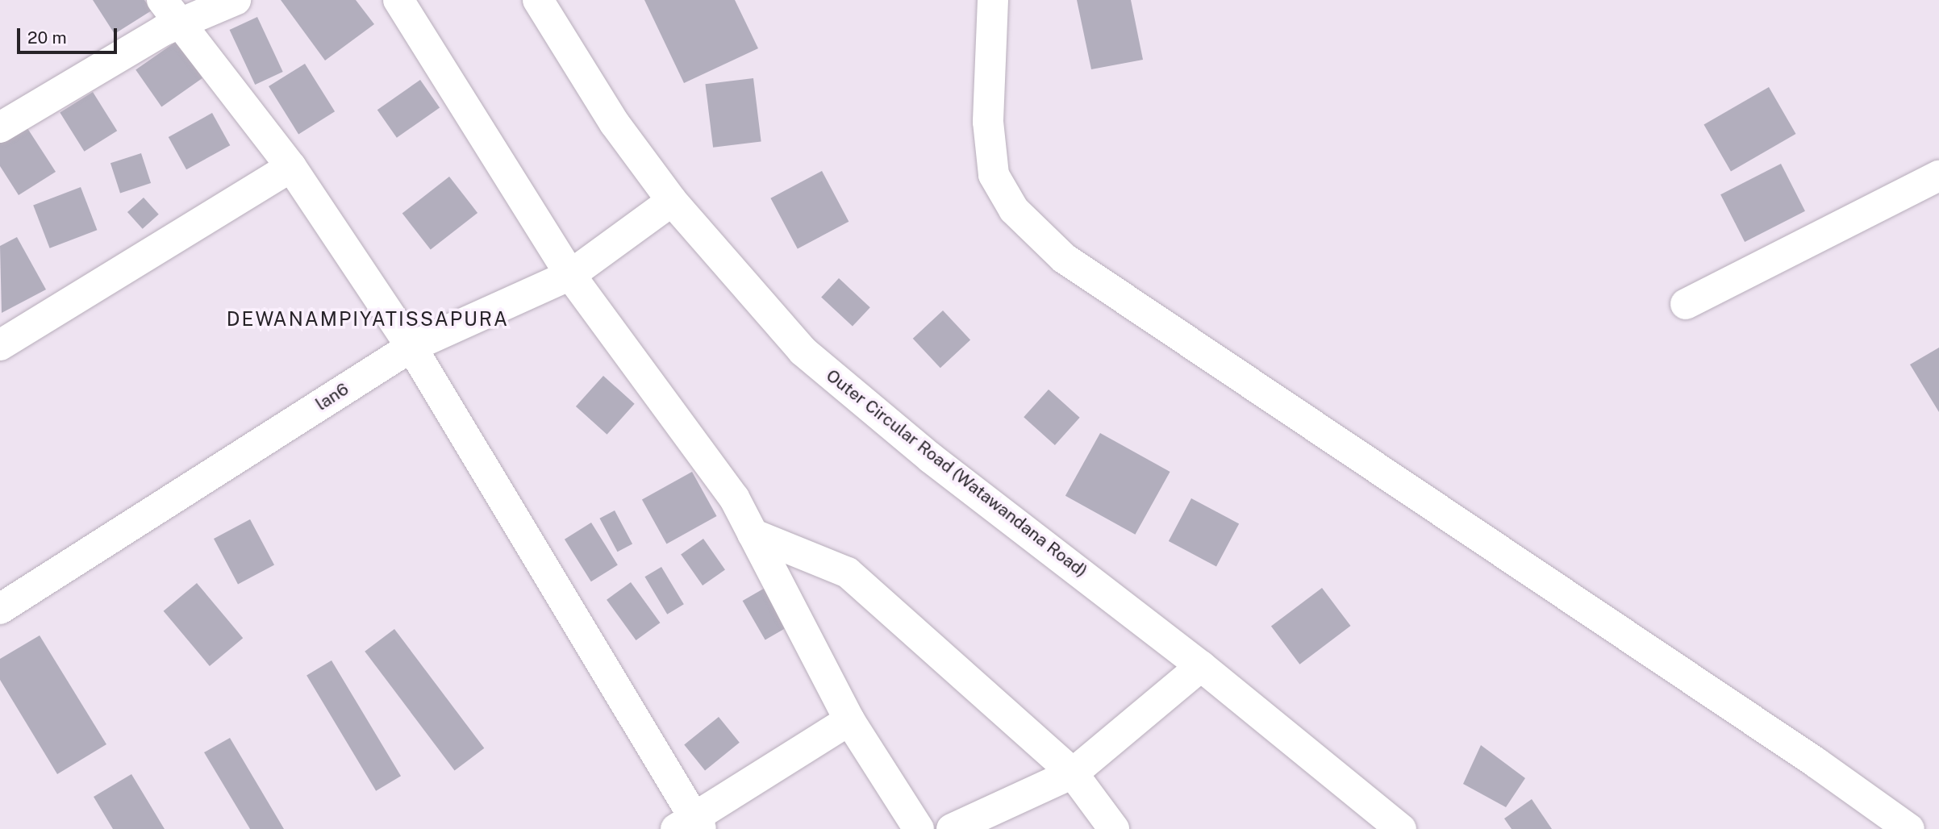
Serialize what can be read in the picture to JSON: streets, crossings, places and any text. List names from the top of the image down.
{
  "streets": {
    "street": ["lan6", "Outer Circular Road (Watawandana Road)"]
  },
  "crossings": [
    ["lan6", "Outer Circular Road (Watawandana Road)"]
  ],
  "districts": ["DEWANAMPIYATISSAPURA"],
  "scale_bar": "20 m"
}
